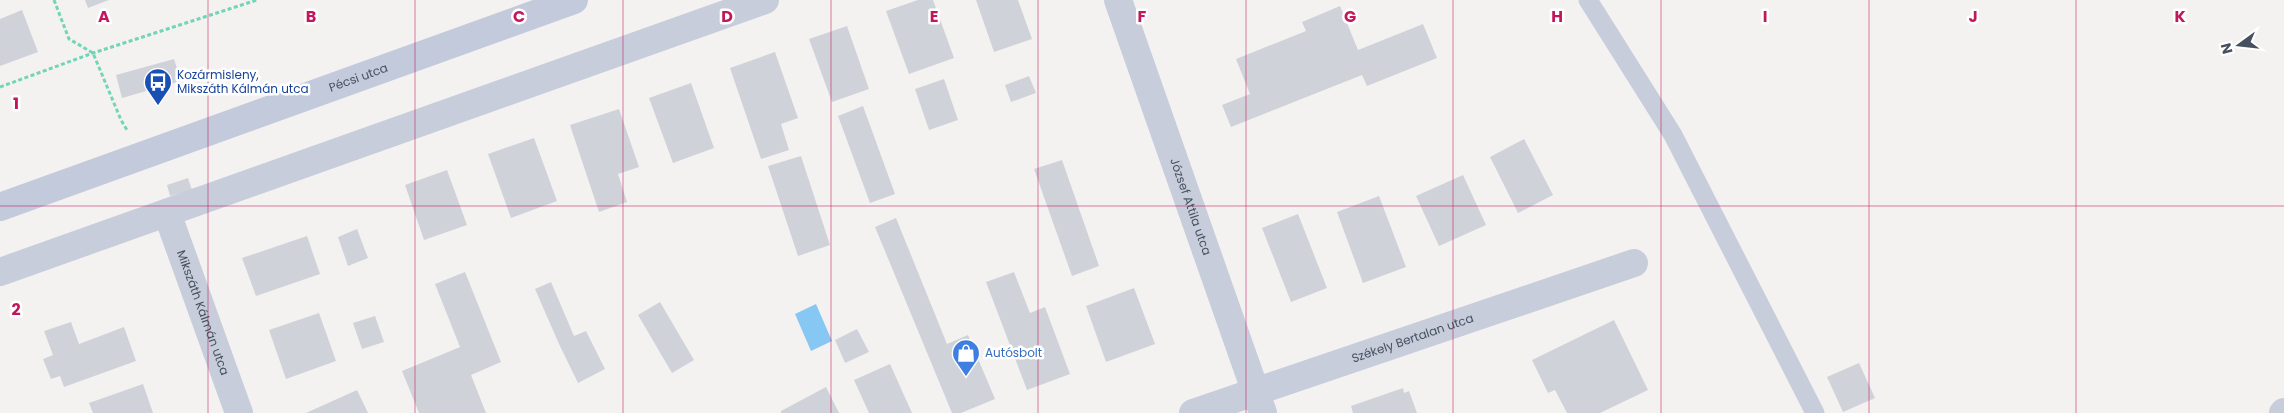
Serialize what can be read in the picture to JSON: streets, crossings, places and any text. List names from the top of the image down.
{
  "streets": {
    "main road": ["Pécsi utca"],
    "street": ["József Attila utca", "Mikszáth Kálmán utca", "Székely Bertalan utca"]
  },
  "crossings": [
    ["József Attila utca", "Székely Bertalan utca"]
  ],
  "places": {
    "bus stop": ["Kozármisleny, Mikszáth Kálmán utca"],
    "shop": ["Autósbolt"]
  },
  "north": "left",
  "grid": {
    "columns": [
      "A",
      "B",
      "C",
      "D",
      "E",
      "F",
      "G",
      "H",
      "I",
      "J",
      "K"
    ],
    "rows": ["1", "2"]
  }
}
